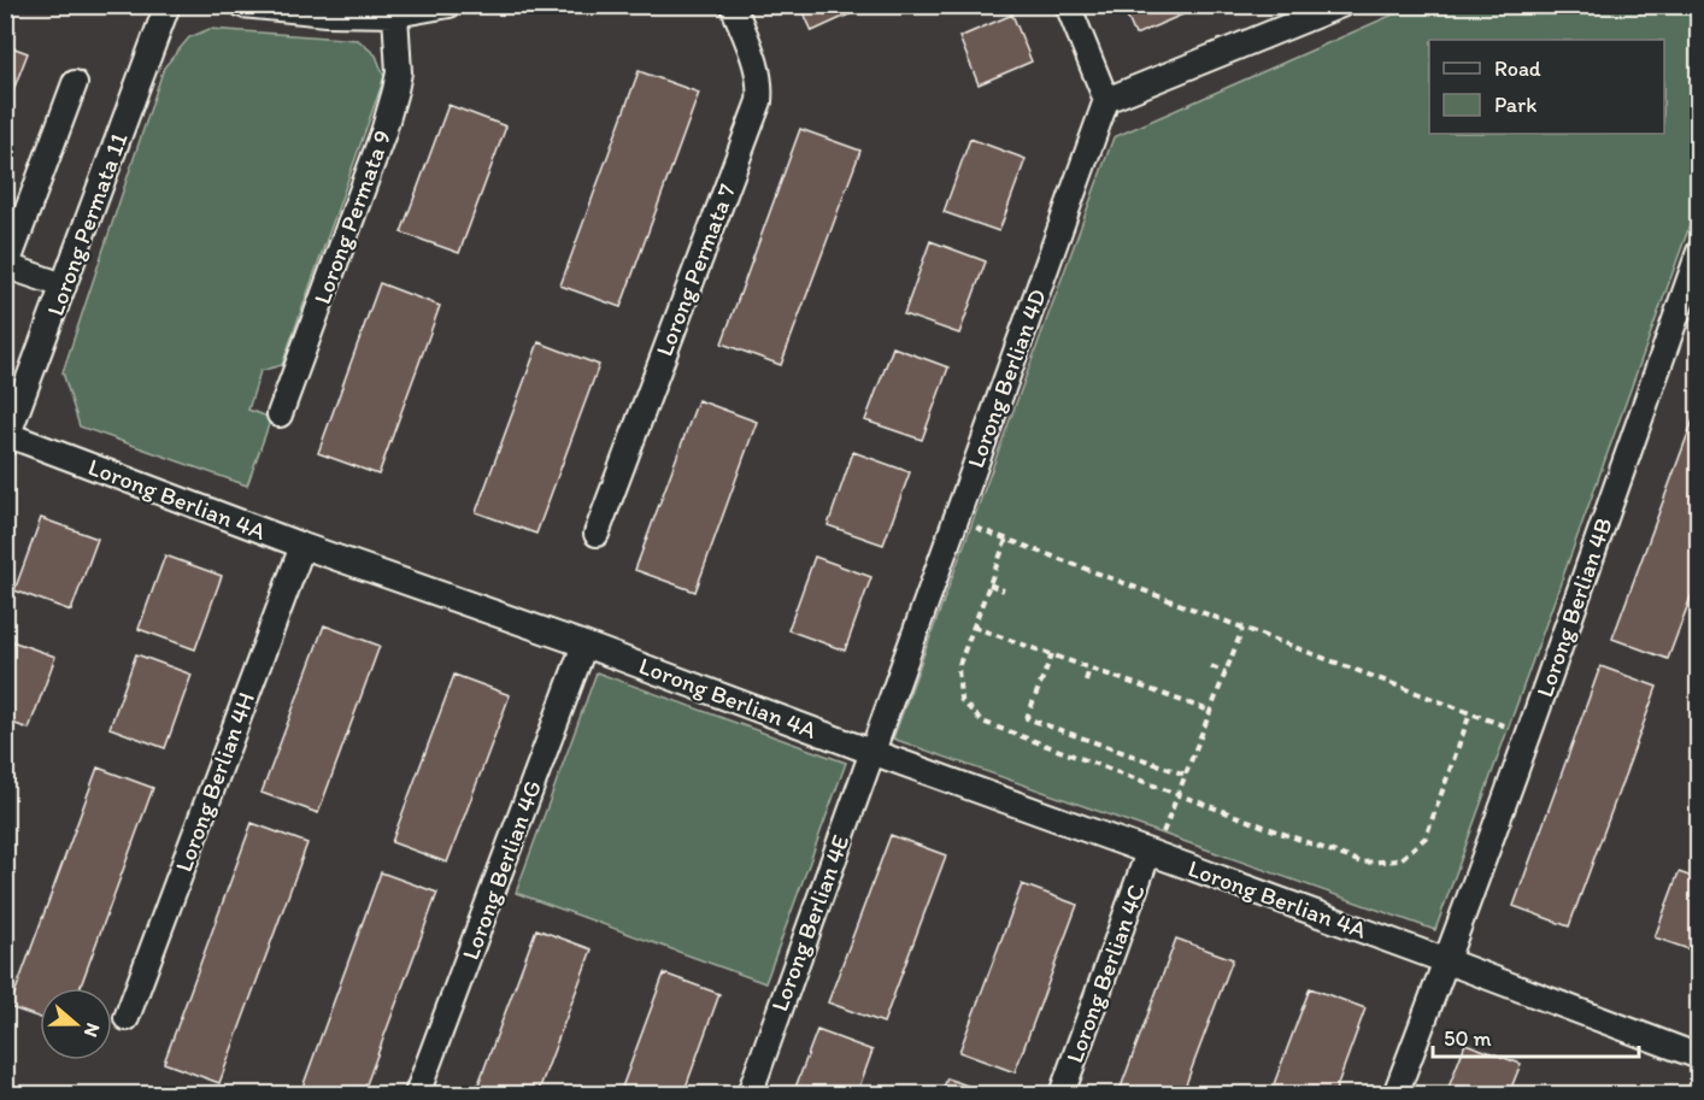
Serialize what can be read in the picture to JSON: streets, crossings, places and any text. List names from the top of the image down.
{
  "streets": {
    "street": [
      "Lorong Permata 9",
      "Lorong Permata 11",
      "Lorong Permata 7",
      "Lorong Berlian 4D",
      "Lorong Berlian 4A",
      "Lorong Berlian 4B",
      "Lorong Berlian 4H",
      "Lorong Berlian 4G",
      "Lorong Berlian 4E",
      "Lorong Berlian 4C"
    ]
  },
  "crossings": [
    ["Lorong Permata 11", "Lorong Berlian 4A"],
    ["Lorong Berlian 4D", "Lorong Berlian 4A"],
    ["Lorong Berlian 4D", "Lorong Berlian 4E"],
    ["Lorong Berlian 4A", "Lorong Berlian 4B"],
    ["Lorong Berlian 4A", "Lorong Berlian 4H"],
    ["Lorong Berlian 4A", "Lorong Berlian 4G"],
    ["Lorong Berlian 4A", "Lorong Berlian 4E"],
    ["Lorong Berlian 4A", "Lorong Berlian 4C"]
  ],
  "legend": ["Road", "Park"],
  "scale_bar": "50 m",
  "north": "right"
}
